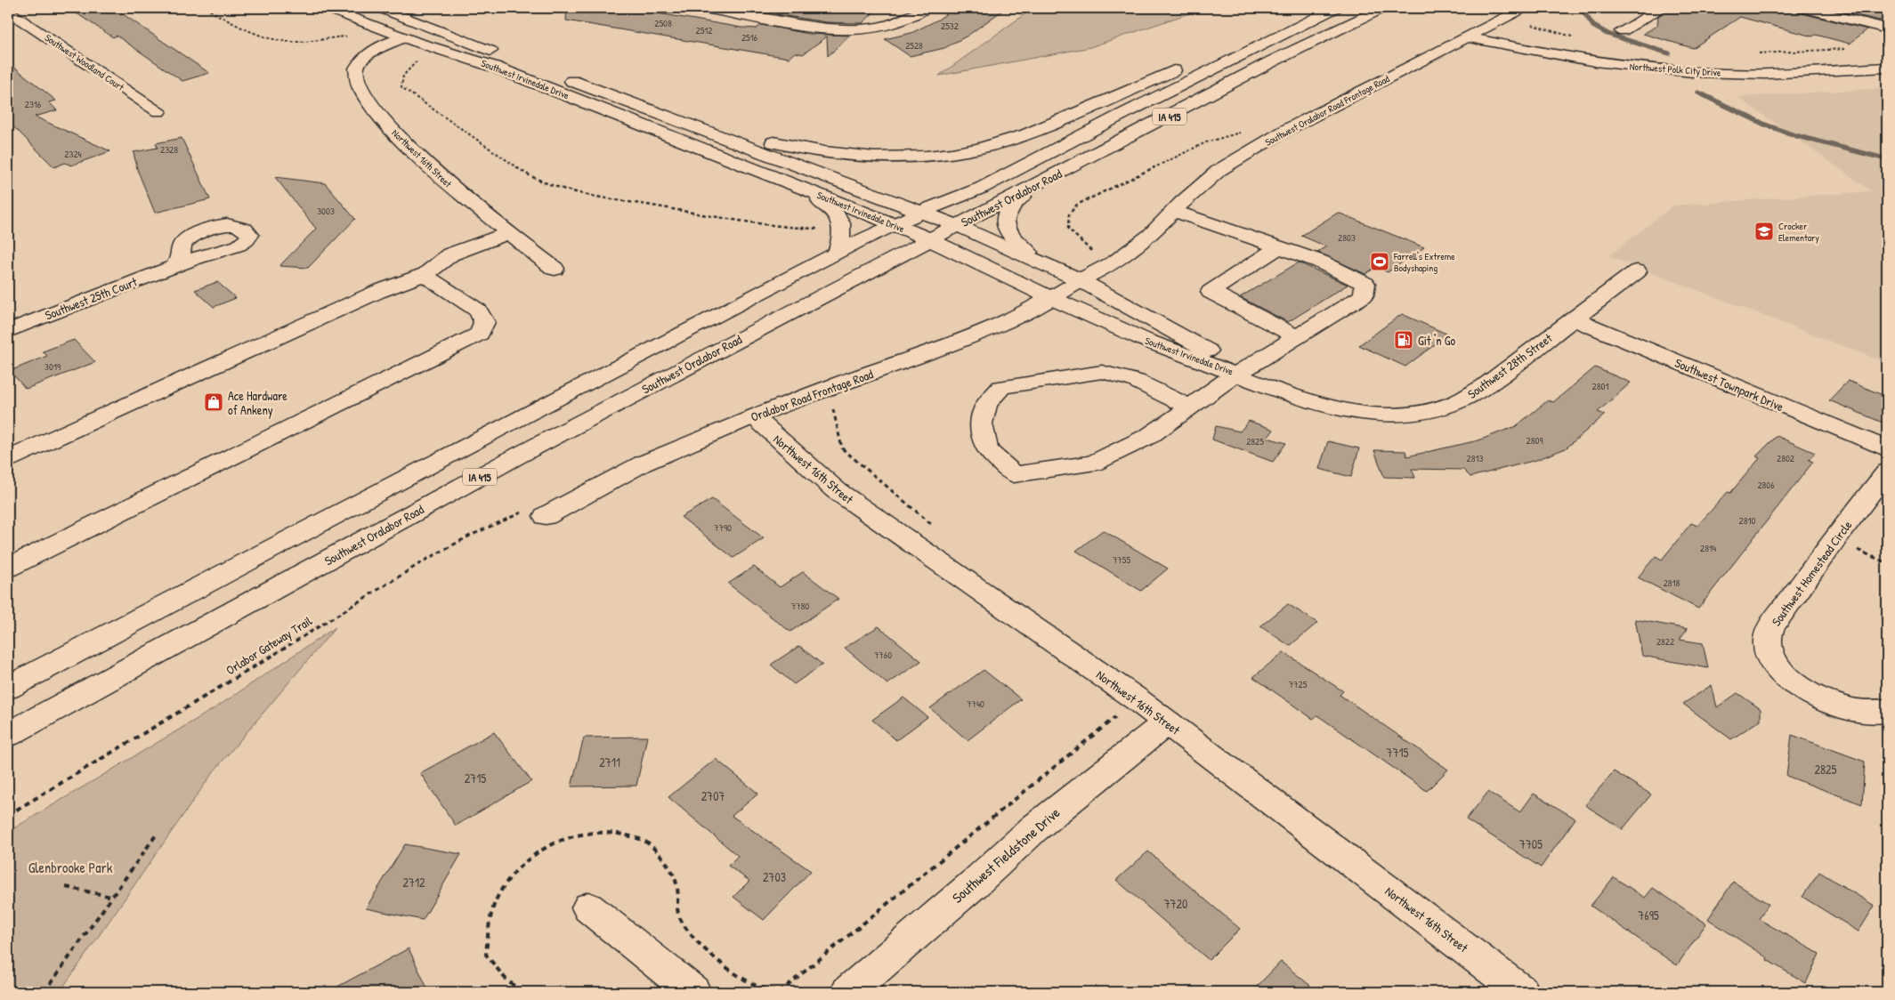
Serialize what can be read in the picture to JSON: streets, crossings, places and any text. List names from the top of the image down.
{
  "streets": {
    "main road": [
      "Southwest Woodland Court",
      "Northwest Polk City Drive",
      "Southwest Irvinedale Drive",
      "Southwest Oralabor Road Frontage Road",
      "IA 415",
      "Northwest 16th Street",
      "Southwest Oralabor Road",
      "Southwest 25th Court",
      "Southwest 28th Street",
      "Southwest Townpark Drive",
      "Oralabor Road Frontage Road",
      "Southwest Homestead Circle",
      "Southwest Fieldstone Drive"
    ],
    "path": ["Orlabor Gateway Trail"]
  },
  "crossings": [
    ["Northwest Polk City Drive", "Southwest Oralabor Road Frontage Road"],
    ["Southwest Irvinedale Drive", "Southwest Oralabor Road Frontage Road"],
    ["Southwest Irvinedale Drive", "Northwest 16th Street"],
    ["Southwest Irvinedale Drive", "Southwest Oralabor Road"],
    ["Southwest Irvinedale Drive", "Southwest 28th Street"],
    ["Southwest Irvinedale Drive", "Oralabor Road Frontage Road"],
    ["Southwest Oralabor Road Frontage Road", "Oralabor Road Frontage Road"],
    ["Northwest 16th Street", "Oralabor Road Frontage Road"],
    ["Northwest 16th Street", "Southwest Fieldstone Drive"],
    ["Southwest 28th Street", "Southwest Townpark Drive"],
    ["Oralabor Road Frontage Road", "Orlabor Gateway Trail"]
  ],
  "parks": ["Glenbrooke Park"],
  "places": {
    "school or university": ["Crocker Elementary"],
    "sports": ["Farrell's Extreme Bodyshaping"],
    "fuel station": ["Git 'n Go"],
    "shop": ["Ace Hardware of Ankeny"]
  },
  "house_numbers": [
    "2508",
    "2532",
    "2512",
    "2516",
    "2528",
    "2316",
    "2328",
    "2324",
    "3003",
    "2803",
    "3019",
    "2801",
    "2809",
    "2825",
    "2813",
    "2802",
    "2806",
    "2810",
    "7790",
    "2814",
    "7755",
    "2818",
    "7780",
    "2822",
    "7760",
    "7725",
    "7740",
    "7715",
    "2711",
    "2825",
    "2715",
    "2707",
    "7705",
    "2703",
    "2712",
    "7720",
    "7695"
  ]
}
